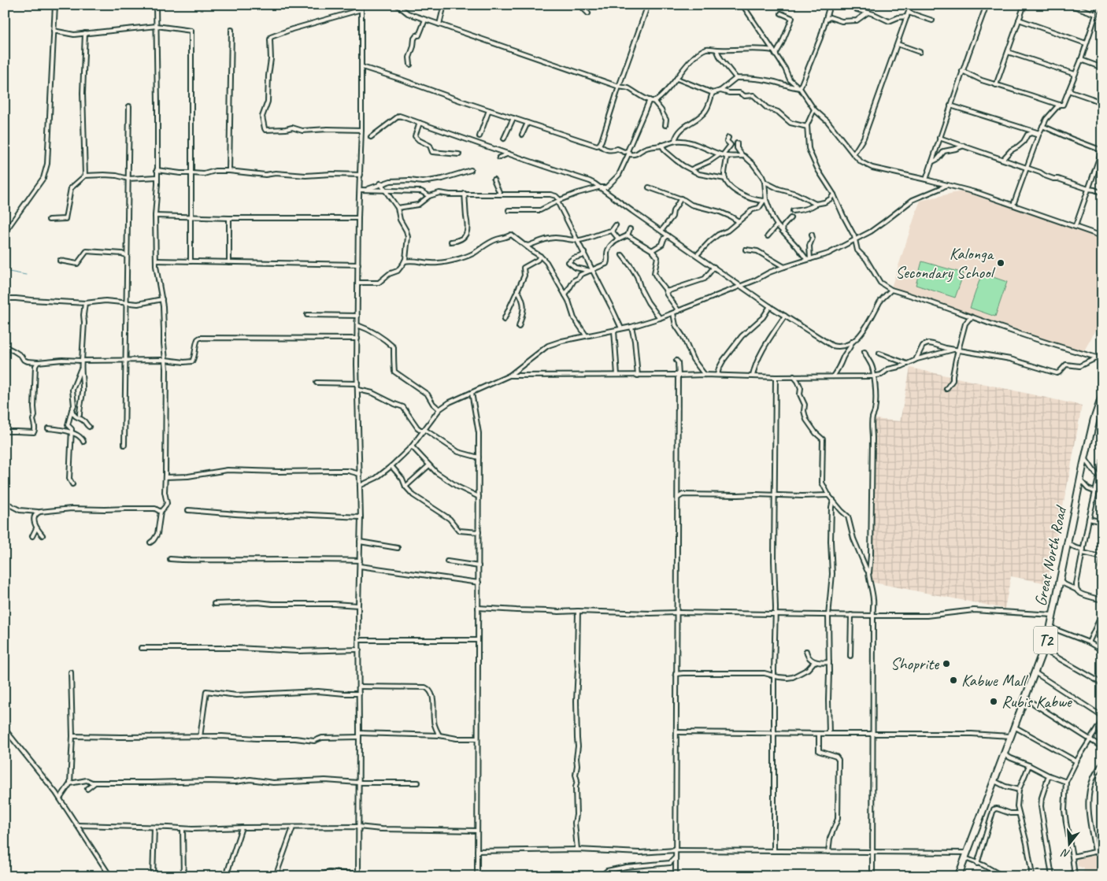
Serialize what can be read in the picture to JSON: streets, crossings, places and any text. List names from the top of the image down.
{
  "streets": {
    "highway": ["Great North Road", "T2"]
  },
  "places": [
    "Kalonga Secondary School",
    "Shoprite",
    "Kabwe Mall",
    "Rubis Kabwe"
  ],
  "north": "bottom"
}
